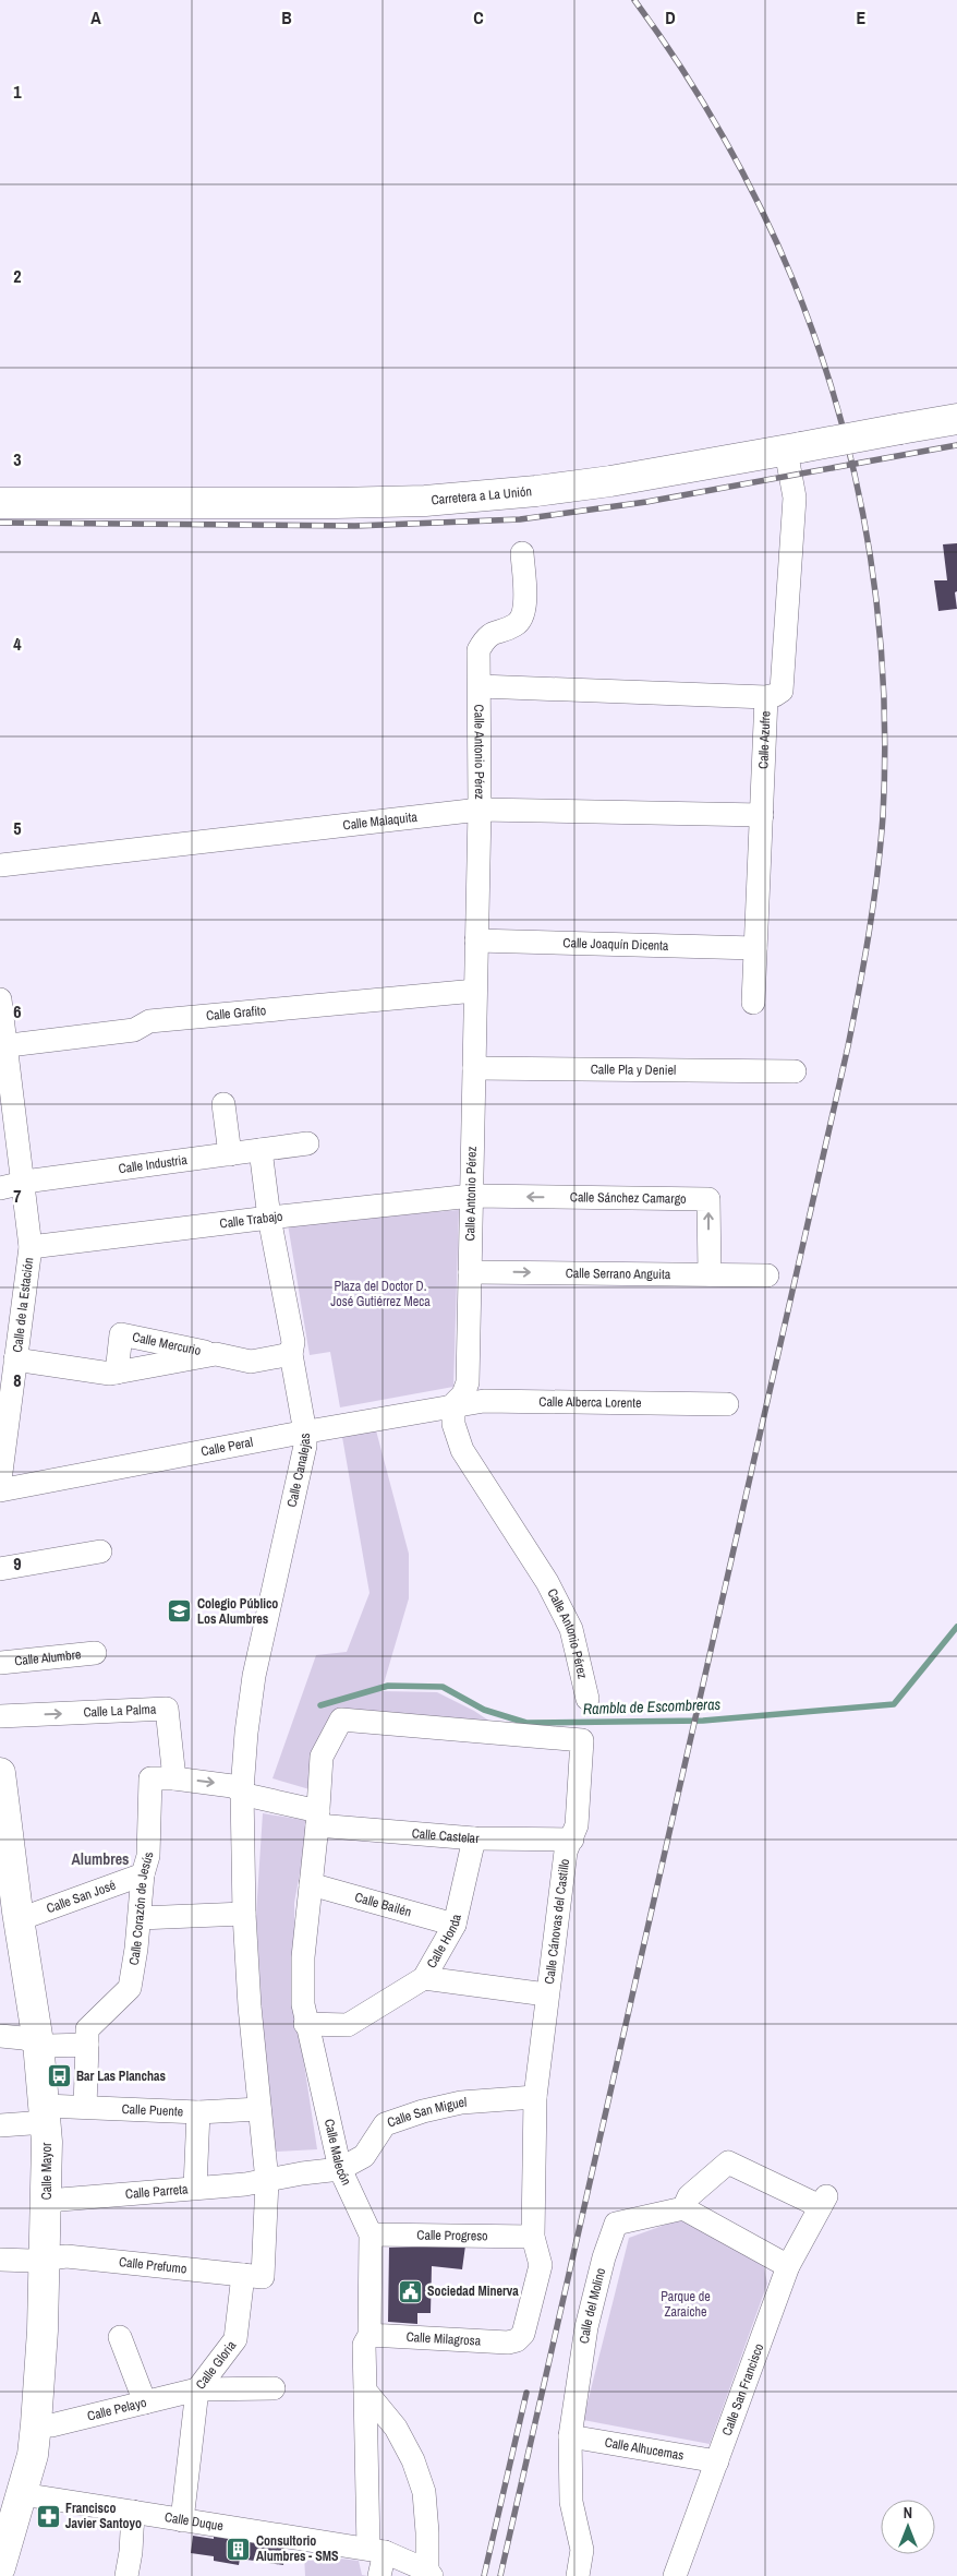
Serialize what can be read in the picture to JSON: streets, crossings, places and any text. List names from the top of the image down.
{
  "streets": {
    "main road": ["Carretera a La Unión", "Calle Mayor"],
    "street": [
      "Calle Azufre",
      "Calle Antonio Pérez",
      "Calle Malaquita",
      "Calle Joaquín Dicenta",
      "Calle Grafito",
      "Calle Pla y Deniel",
      "Calle Industria",
      "Calle Sánchez Camargo",
      "Calle Trabajo",
      "Calle Serrano Anguita",
      "Calle de la Estación",
      "Calle Mercurio",
      "Calle Alberca Lorente",
      "Calle Peral",
      "Calle Canalejas",
      "Calle Alumbre",
      "Calle La Palma",
      "Calle Castelar",
      "Calle San José",
      "Calle Bailén",
      "Calle Corazón de Jesús",
      "Calle Cánovas del Castillo",
      "Calle Honda",
      "Calle Puente",
      "Calle San Miguel",
      "Calle Malecón",
      "Calle Parreta",
      "Calle Progreso",
      "Calle Prefumo",
      "Calle del Molino",
      "Calle Milagrosa",
      "Calle Gloria",
      "Calle San Francisco",
      "Calle Pelayo",
      "Calle Alhucemas",
      "Calle Duque"
    ]
  },
  "crossings": [
    ["Calle Azufre", "Calle Antonio Pérez"],
    ["Calle Azufre", "Calle Malaquita"],
    ["Calle Azufre", "Calle Joaquín Dicenta"],
    ["Calle Antonio Pérez", "Calle Malaquita"],
    ["Calle Antonio Pérez", "Calle Joaquín Dicenta"],
    ["Calle Antonio Pérez", "Calle Grafito"],
    ["Calle Antonio Pérez", "Calle Pla y Deniel"],
    ["Calle Antonio Pérez", "Calle Sánchez Camargo"],
    ["Calle Antonio Pérez", "Calle Trabajo"],
    ["Calle Antonio Pérez", "Calle Serrano Anguita"],
    ["Calle Antonio Pérez", "Calle Alberca Lorente"],
    ["Calle Antonio Pérez", "Calle Peral"],
    ["Calle Grafito", "Calle de la Estación"],
    ["Calle Industria", "Calle de la Estación"],
    ["Calle Industria", "Calle Canalejas"],
    ["Calle Sánchez Camargo", "Calle Trabajo"],
    ["Calle Sánchez Camargo", "Calle Serrano Anguita"],
    ["Calle Trabajo", "Calle de la Estación"],
    ["Calle Trabajo", "Calle Canalejas"],
    ["Calle de la Estación", "Calle Mercurio"],
    ["Calle Mercurio", "Calle Canalejas"],
    ["Calle Alberca Lorente", "Calle Peral"],
    ["Calle Peral", "Calle Canalejas"],
    ["Calle Canalejas", "Calle Castelar"],
    ["Calle La Palma", "Calle Corazón de Jesús"],
    ["Calle Castelar", "Calle Cánovas del Castillo"],
    ["Calle Castelar", "Calle Honda"],
    ["Calle Castelar", "Calle Malecón"],
    ["Calle San José", "Calle Corazón de Jesús"],
    ["Calle San José", "Calle Mayor"],
    ["Calle Bailén", "Calle Honda"],
    ["Calle Bailén", "Calle Malecón"],
    ["Calle Corazón de Jesús", "Calle Puente"],
    ["Calle Cánovas del Castillo", "Calle San Miguel"],
    ["Calle Cánovas del Castillo", "Calle Malecón"],
    ["Calle Cánovas del Castillo", "Calle Progreso"],
    ["Calle Cánovas del Castillo", "Calle Milagrosa"],
    ["Calle Honda", "Calle Malecón"],
    ["Calle Puente", "Calle Mayor"],
    ["Calle San Miguel", "Calle Malecón"],
    ["Calle San Miguel", "Calle Parreta"],
    ["Calle Malecón", "Calle Parreta"],
    ["Calle Malecón", "Calle Progreso"],
    ["Calle Malecón", "Calle Milagrosa"],
    ["Calle Malecón", "Calle Duque"],
    ["Calle Mayor", "Calle Parreta"],
    ["Calle Mayor", "Calle Prefumo"],
    ["Calle Mayor", "Calle Pelayo"],
    ["Calle Mayor", "Calle Duque"],
    ["Calle Prefumo", "Calle Gloria"],
    ["Calle del Molino", "Calle San Francisco"],
    ["Calle del Molino", "Calle Alhucemas"],
    ["Calle Gloria", "Calle Pelayo"],
    ["Calle Gloria", "Calle Duque"],
    ["Calle San Francisco", "Calle Alhucemas"]
  ],
  "one_way": ["Calle Sánchez Camargo", "Calle Serrano Anguita"],
  "districts": ["Alumbres"],
  "water": ["Rambla de Escombreras"],
  "parks": ["Plaza del Doctor D. José Gutiérrez Meca", "Parque de Zaraíche"],
  "places": {
    "school or university": ["Colegio Público Los Alumbres"],
    "bus stop": ["Bar Las Planchas"],
    "public building": ["Sociedad Minerva"],
    "pharmacy": ["Francisco Javier Santoyo"],
    "building": ["Consultorio Alumbres - SMS"]
  },
  "north": "top",
  "grid": {
    "columns": [
      "A",
      "B",
      "C",
      "D",
      "E"
    ],
    "rows": [
      "1",
      "2",
      "3",
      "4",
      "5",
      "6",
      "7",
      "8",
      "9"
    ]
  }
}
